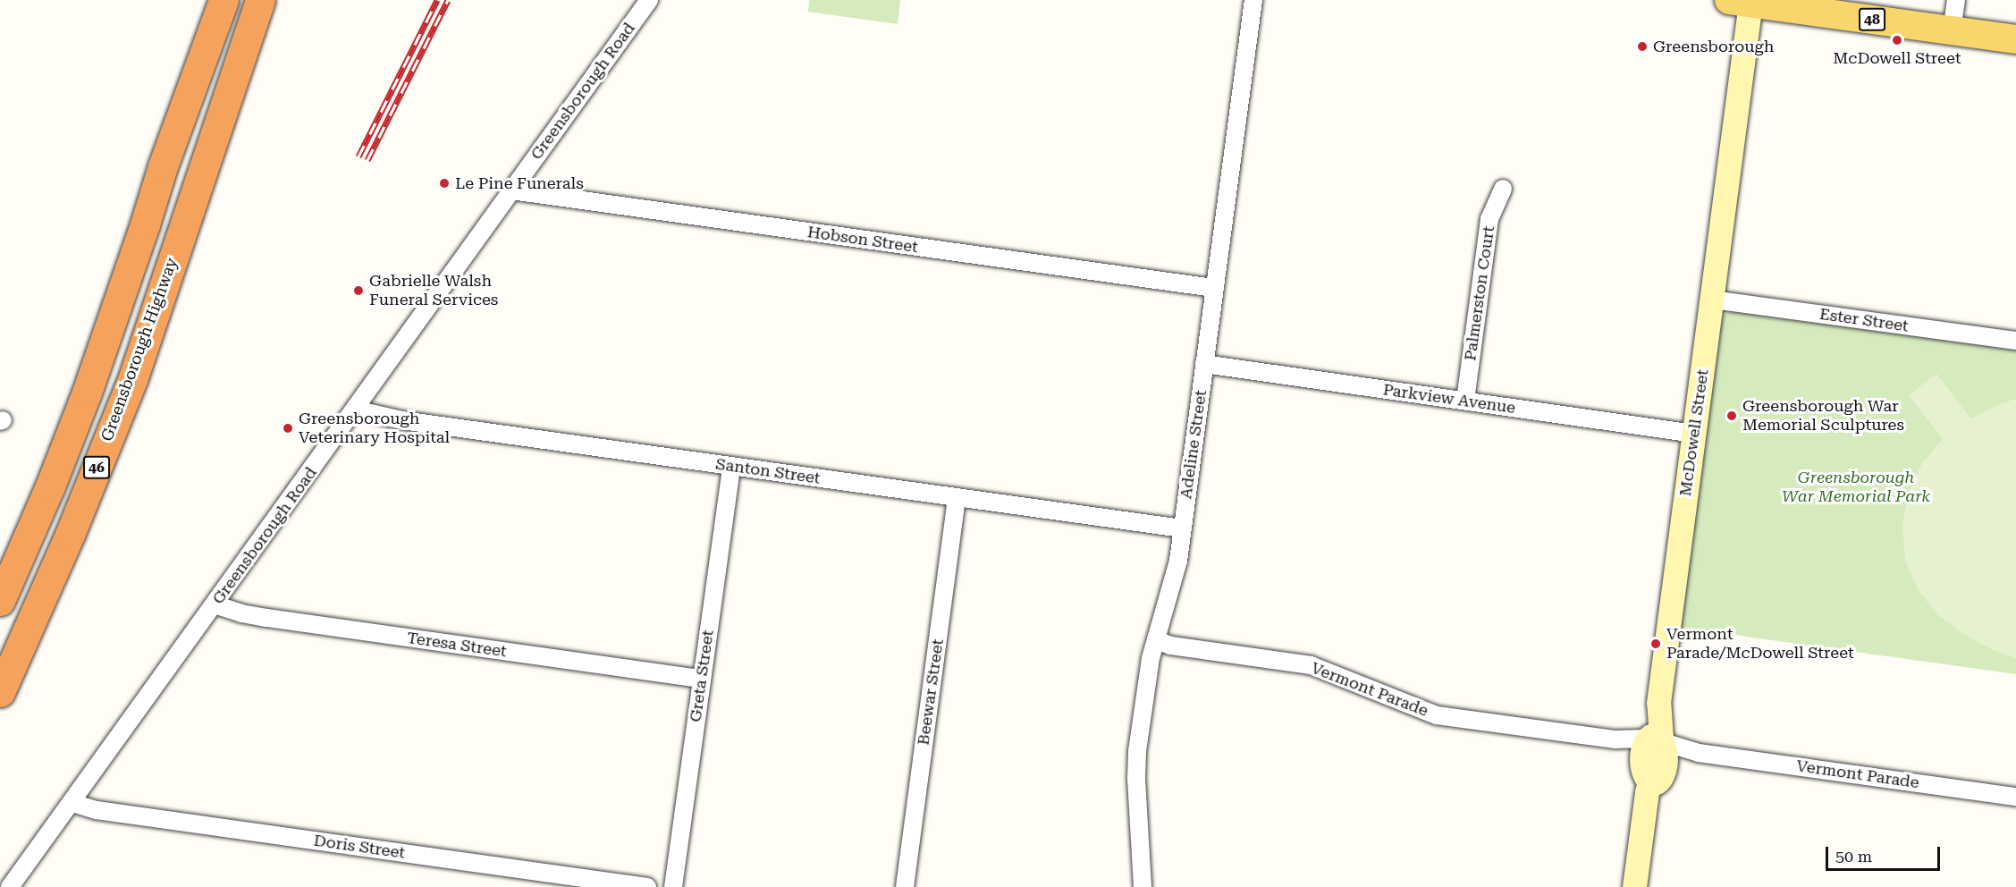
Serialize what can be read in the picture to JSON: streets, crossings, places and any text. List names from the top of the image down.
{
  "streets": {
    "highway": ["Greensborough Highway", "46"],
    "main road": ["48"],
    "street": [
      "Greensborough Road",
      "Hobson Street",
      "Palmerston Court",
      "Ester Street",
      "Parkview Avenue",
      "McDowell Street",
      "Adeline Street",
      "Santon Street",
      "Teresa Street",
      "Greta Street",
      "Vermont Parade",
      "Beewar Street",
      "Doris Street"
    ]
  },
  "crossings": [
    ["48", "McDowell Street"],
    ["Greensborough Road", "Hobson Street"],
    ["Greensborough Road", "Santon Street"],
    ["Greensborough Road", "Teresa Street"],
    ["Greensborough Road", "Doris Street"],
    ["Hobson Street", "Adeline Street"],
    ["Palmerston Court", "Parkview Avenue"],
    ["Ester Street", "McDowell Street"],
    ["Parkview Avenue", "McDowell Street"],
    ["Parkview Avenue", "Adeline Street"],
    ["McDowell Street", "Vermont Parade"],
    ["Adeline Street", "Santon Street"],
    ["Adeline Street", "Vermont Parade"],
    ["Santon Street", "Greta Street"],
    ["Santon Street", "Beewar Street"],
    ["Teresa Street", "Greta Street"]
  ],
  "parks": ["Greensborough War Memorial Park"],
  "places": [
    "McDowell Street",
    "Greensborough",
    "Le Pine Funerals",
    "Gabrielle Walsh Funeral Services",
    "Greensborough War Memorial Sculptures",
    "Greensborough Veterinary Hospital",
    "Vermont Parade/McDowell Street"
  ],
  "scale_bar": "50 m"
}
